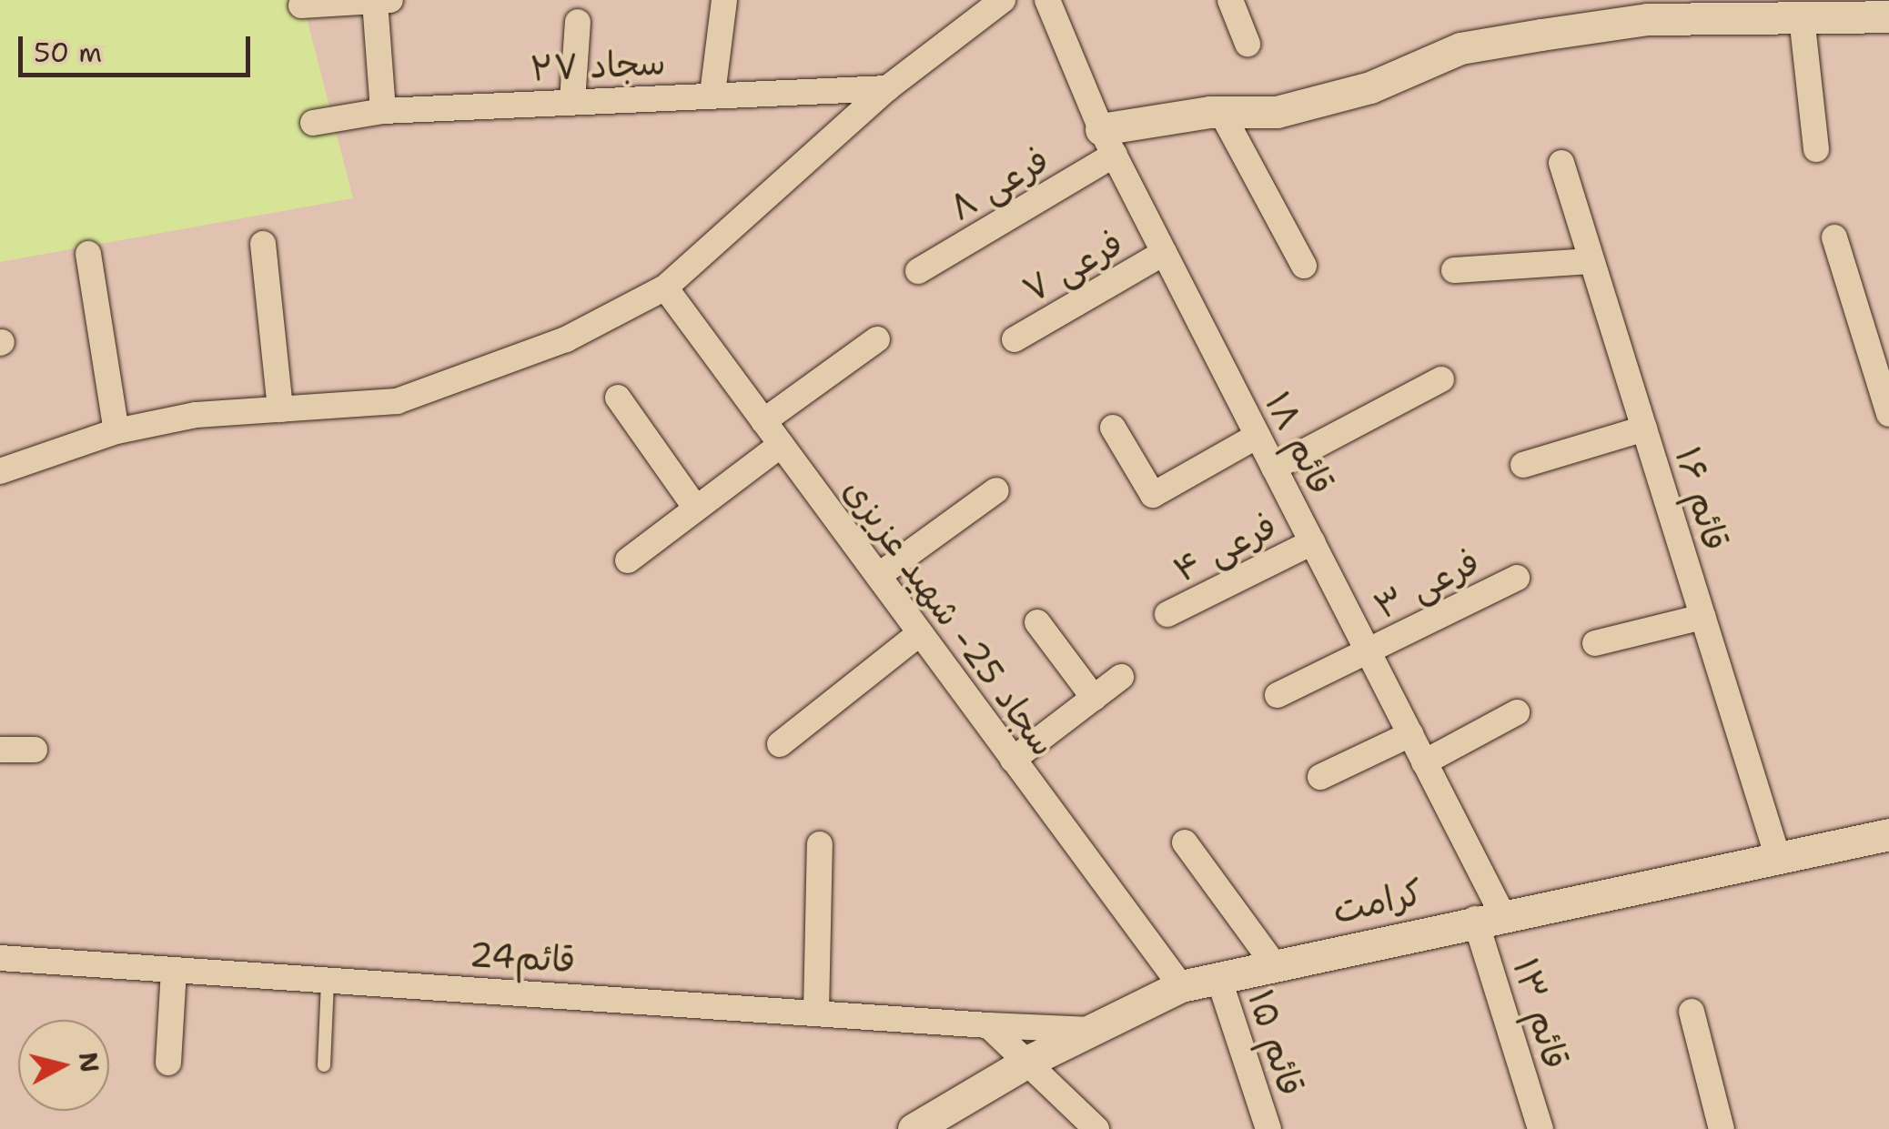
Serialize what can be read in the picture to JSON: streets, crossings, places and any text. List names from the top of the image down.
{
  "streets": {
    "street": [
      "سجاد ۲۷",
      "فرعی ۸",
      "فرعی ۷",
      "قائم ۱۸",
      "قائم ۱۶",
      "فرعی ۴",
      "فرعی ۳",
      "سجاد 25- شهید عزیزی",
      "کرامت",
      "قائم24",
      "قائم ۱۳",
      "قائم ۱۵"
    ]
  },
  "crossings": [
    ["فرعی ۸", "قائم ۱۸"],
    ["فرعی ۷", "قائم ۱۸"],
    ["قائم ۱۸", "فرعی ۴"],
    ["قائم ۱۸", "فرعی ۳"],
    ["قائم ۱۸", "کرامت"],
    ["قائم ۱۸", "قائم ۱۳"],
    ["قائم ۱۶", "کرامت"],
    ["سجاد 25- شهید عزیزی", "کرامت"],
    ["کرامت", "قائم24"],
    ["کرامت", "قائم ۱۳"],
    ["کرامت", "قائم ۱۵"]
  ],
  "scale_bar": "50 m",
  "north": "right"
}
